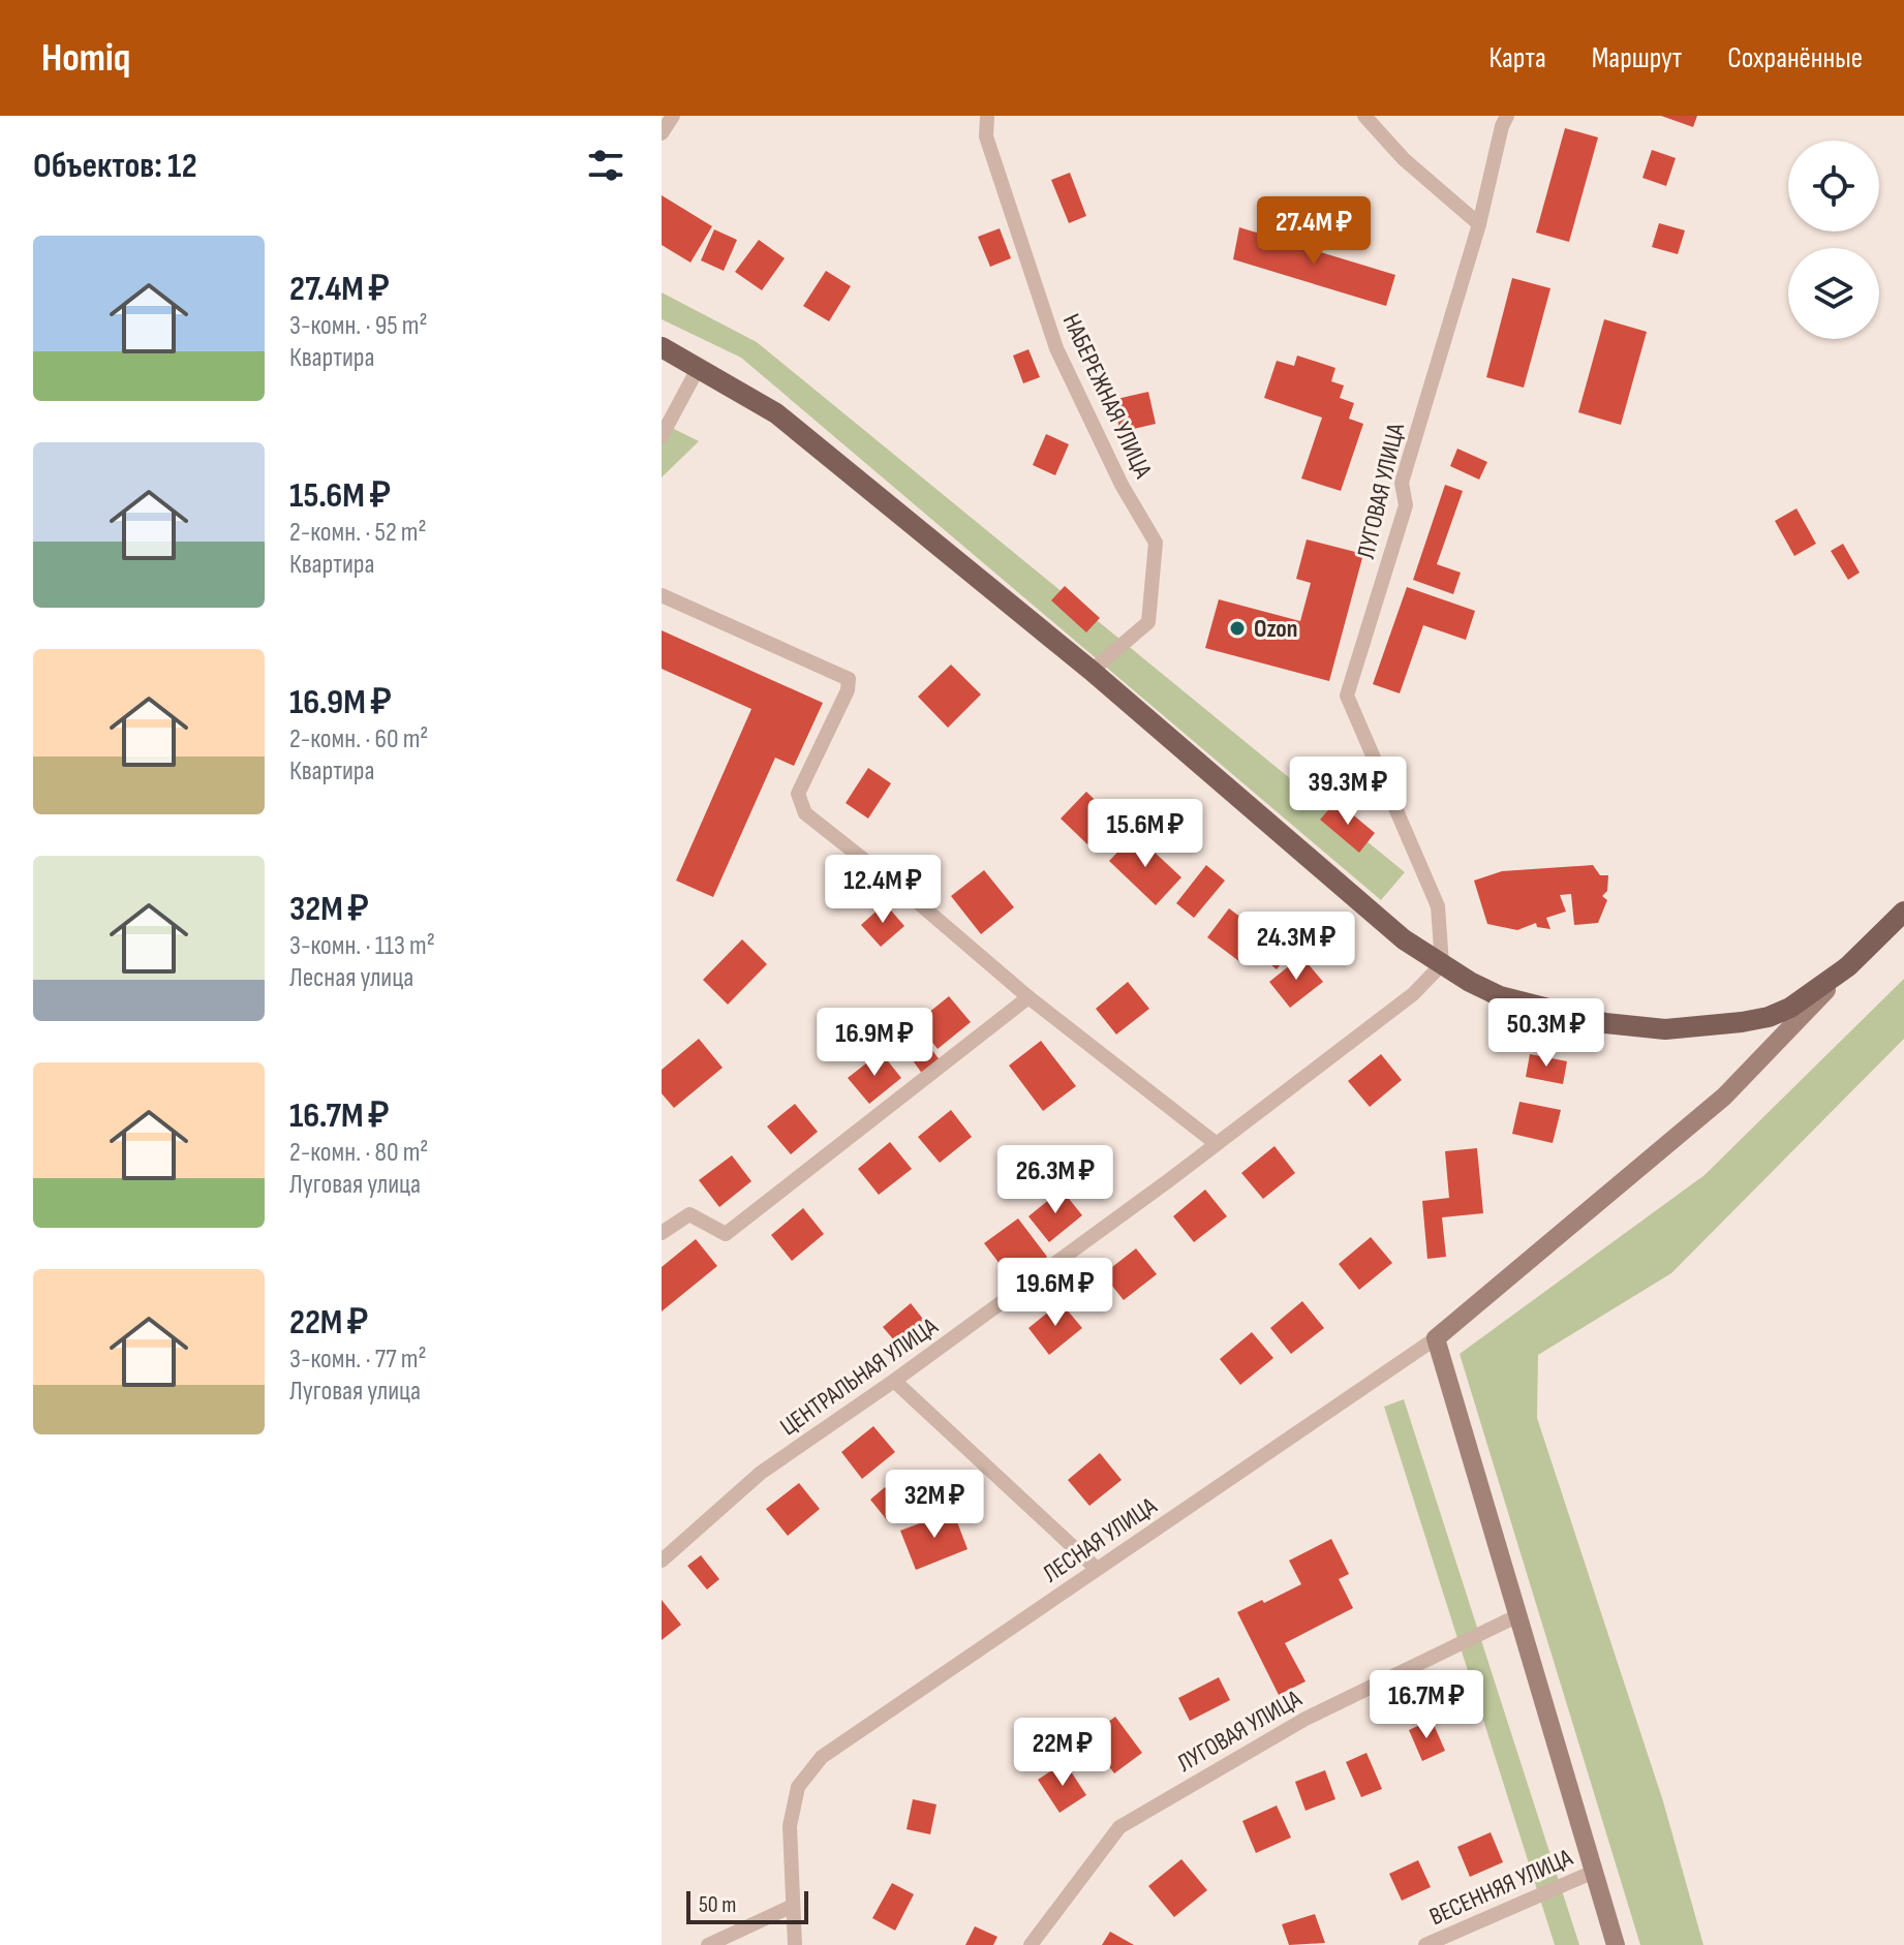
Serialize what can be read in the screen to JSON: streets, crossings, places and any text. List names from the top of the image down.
{
  "streets": {
    "street": [
      "НАБЕРЕЖНАЯ УЛИЦА",
      "ЛУГОВАЯ УЛИЦА",
      "ЦЕНТРАЛЬНАЯ УЛИЦА",
      "ЛЕСНАЯ УЛИЦА",
      "ВЕСЕННЯЯ УЛИЦА"
    ]
  },
  "crossings": [
    ["ЛУГОВАЯ УЛИЦА", "ЦЕНТРАЛЬНАЯ УЛИЦА"]
  ],
  "places": ["Ozon"],
  "scale_bar": "50 m",
  "page": {
    "header": "Homiq",
    "nav": ["Карта", "Маршрут", "Сохранённые"],
    "heading": "Объектов: 12",
    "price": [
      "27.4M ₽",
      "39.3M ₽",
      "15.6M ₽",
      "12.4M ₽",
      "24.3M ₽",
      "50.3M ₽",
      "16.9M ₽",
      "26.3M ₽",
      "19.6M ₽",
      "32M ₽",
      "16.7M ₽",
      "22M ₽"
    ],
    "list": [
      {
        "name": "27.4M ₽",
        "note": "3-комн. · 95 m² · Квартира"
      },
      {
        "name": "15.6M ₽",
        "note": "2-комн. · 52 m² · Квартира"
      },
      {
        "name": "16.9M ₽",
        "note": "2-комн. · 60 m² · Квартира"
      },
      {
        "name": "32M ₽",
        "note": "3-комн. · 113 m² · Лесная улица"
      },
      {
        "name": "16.7M ₽",
        "note": "2-комн. · 80 m² · Луговая улица"
      },
      {
        "name": "22M ₽",
        "note": "3-комн. · 77 m² · Луговая улица"
      }
    ],
    "scale": "50 m"
  }
}
